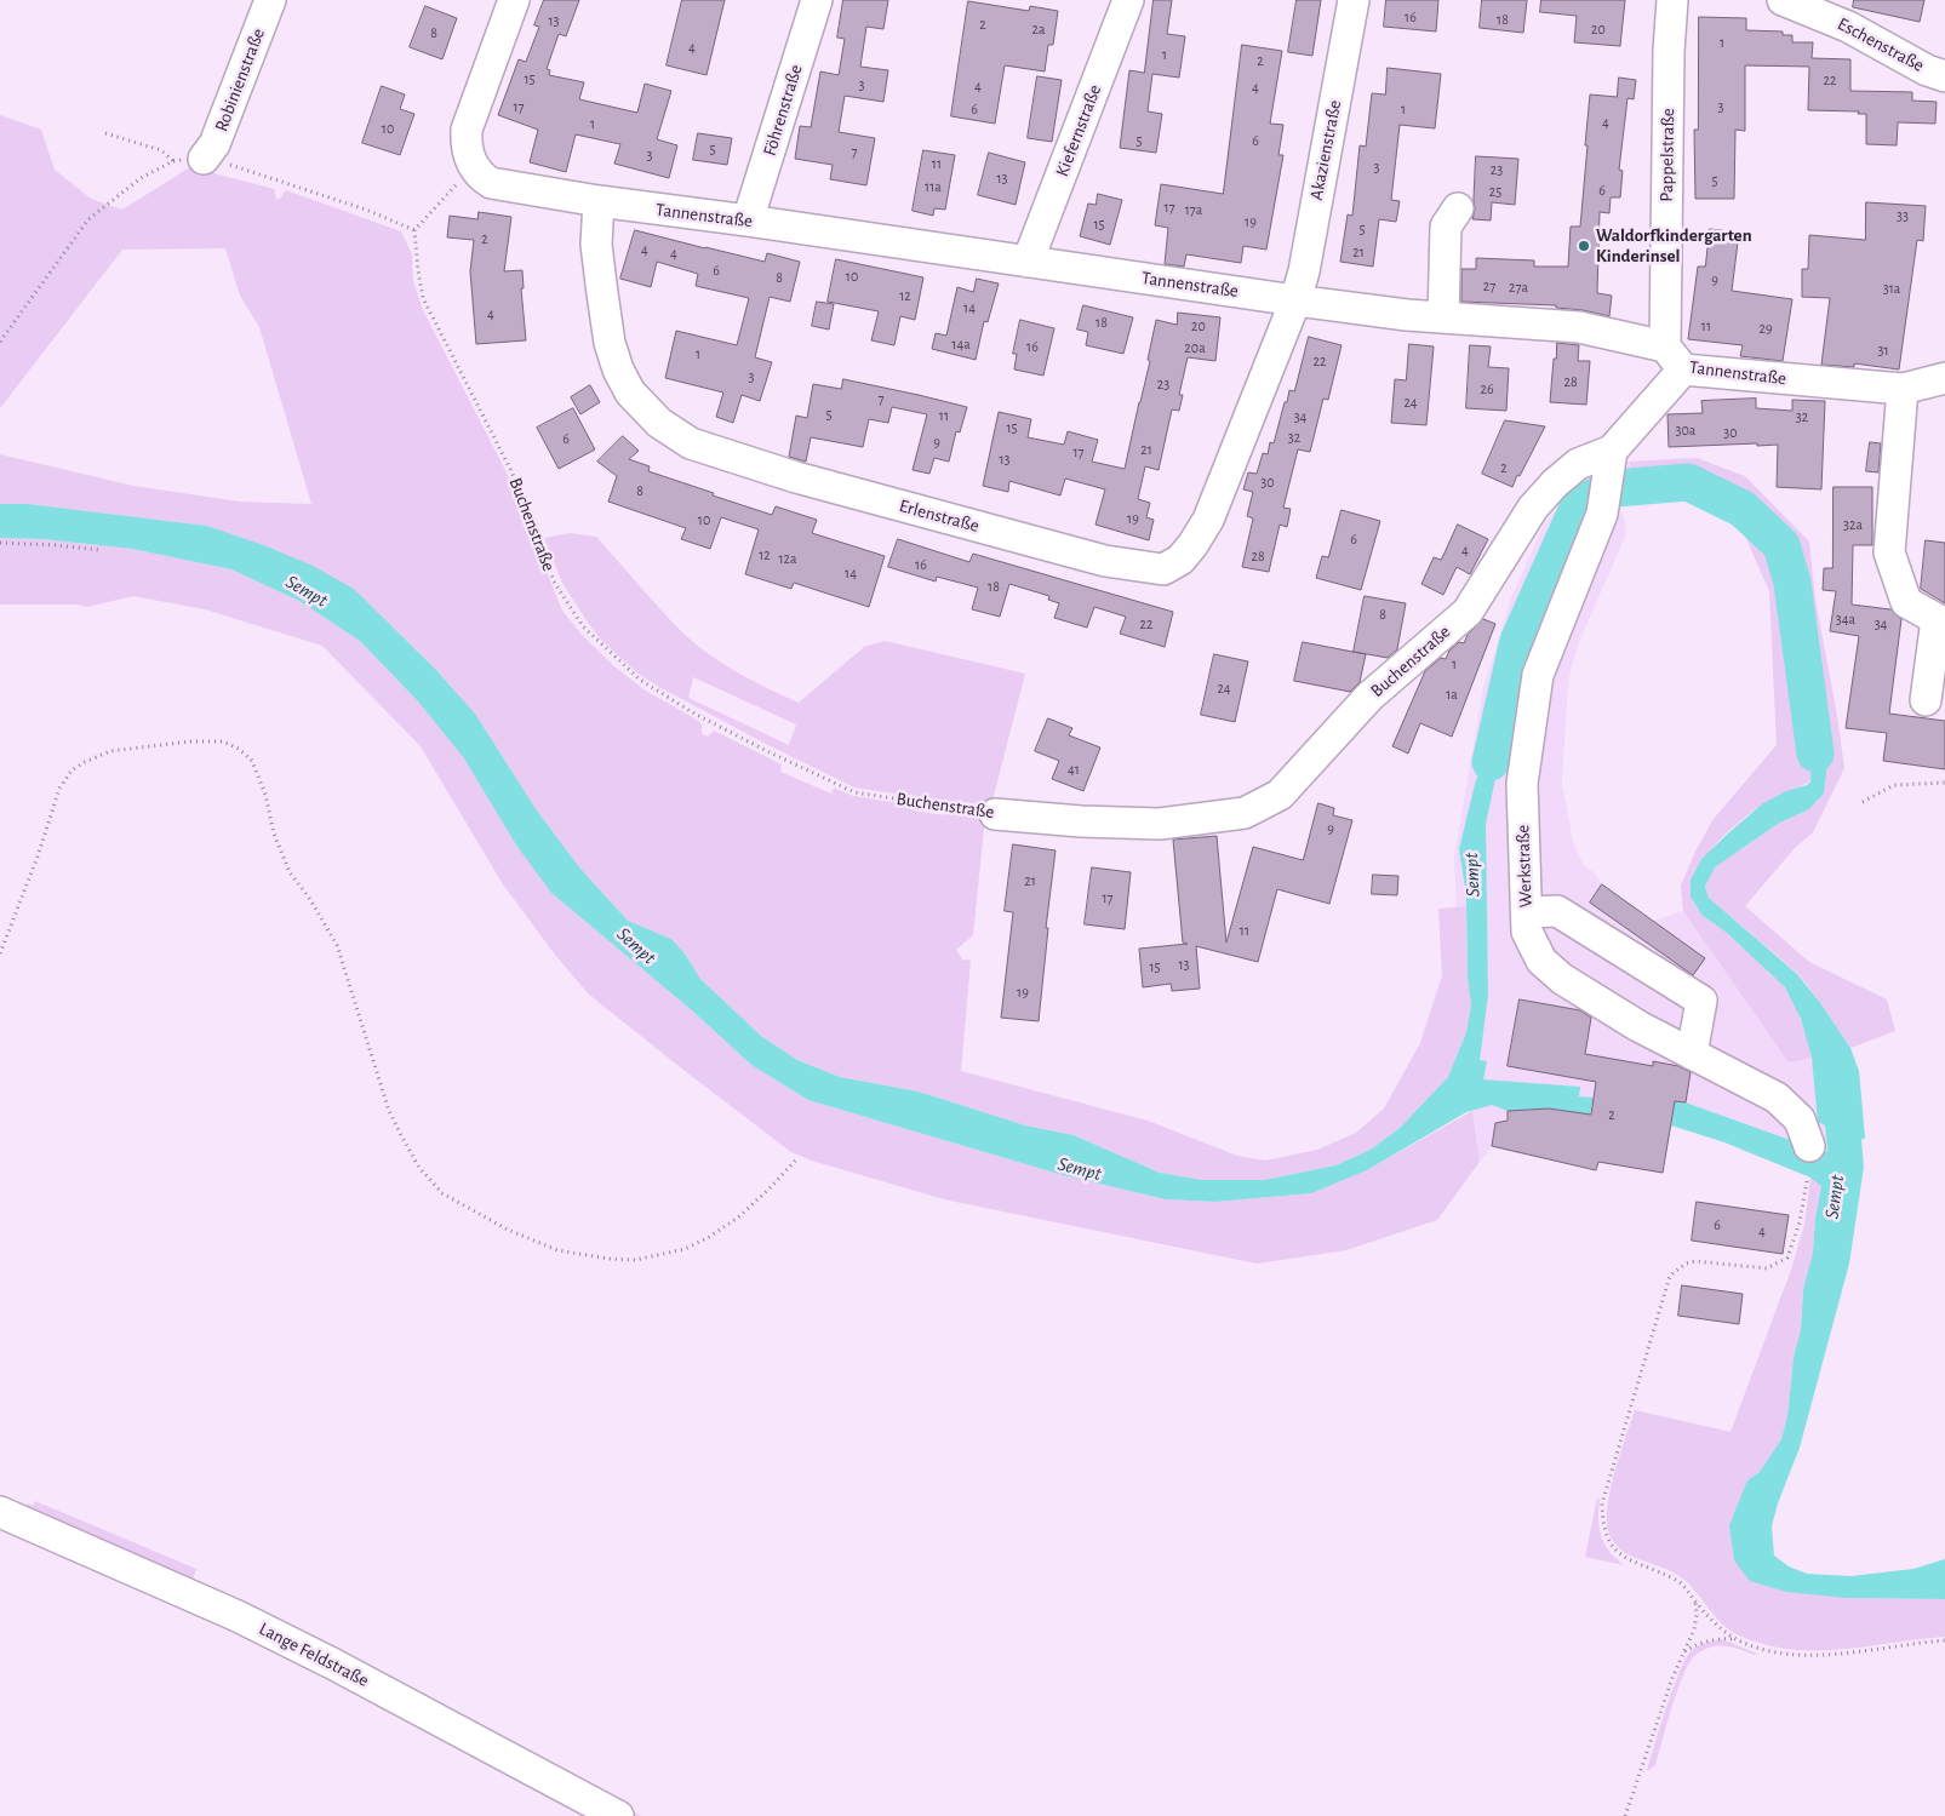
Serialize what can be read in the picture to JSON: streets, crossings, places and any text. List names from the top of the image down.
{
  "streets": {
    "street": [
      "Eschenstraße",
      "Robinienstraße",
      "Föhrenstraße",
      "Kiefernstraße",
      "Akazienstraße",
      "Pappelstraße",
      "Tannenstraße",
      "Erlenstraße",
      "Buchenstraße",
      "Werkstraße",
      "Lange Feldstraße"
    ]
  },
  "crossings": [
    ["Föhrenstraße", "Tannenstraße"],
    ["Kiefernstraße", "Tannenstraße"],
    ["Akazienstraße", "Tannenstraße"],
    ["Akazienstraße", "Erlenstraße"],
    ["Pappelstraße", "Tannenstraße"],
    ["Tannenstraße", "Erlenstraße"],
    ["Tannenstraße", "Buchenstraße"],
    ["Buchenstraße", "Werkstraße"]
  ],
  "water": ["Sempt"],
  "places": ["Waldorfkindergarten Kinderinsel"],
  "house_numbers": [
    "16",
    "18",
    "13",
    "2",
    "2a",
    "20",
    "8",
    "1",
    "4",
    "1",
    "2",
    "15",
    "22",
    "3",
    "4",
    "4",
    "17",
    "3",
    "6",
    "1",
    "4",
    "1",
    "10",
    "5",
    "6",
    "5",
    "7",
    "3",
    "11",
    "3",
    "23",
    "13",
    "5",
    "11a",
    "6",
    "25",
    "17",
    "17a",
    "33",
    "19",
    "15",
    "5",
    "2",
    "4",
    "21",
    "4",
    "6",
    "10",
    "8",
    "9",
    "27",
    "27a",
    "31a",
    "12",
    "14",
    "4",
    "18",
    "20",
    "11",
    "29",
    "14a",
    "16",
    "20a",
    "31",
    "1",
    "22",
    "3",
    "28",
    "23",
    "26",
    "7",
    "24",
    "5",
    "11",
    "34",
    "32",
    "15",
    "30a",
    "30",
    "32",
    "6",
    "9",
    "21",
    "17",
    "13",
    "2",
    "30",
    "8",
    "19",
    "10",
    "32a",
    "6",
    "4",
    "12",
    "28",
    "12a",
    "16",
    "14",
    "18",
    "8",
    "34a",
    "22",
    "34",
    "1",
    "24",
    "1a",
    "41",
    "9",
    "21",
    "17",
    "11",
    "13",
    "15",
    "19",
    "2",
    "6",
    "4"
  ]
}
